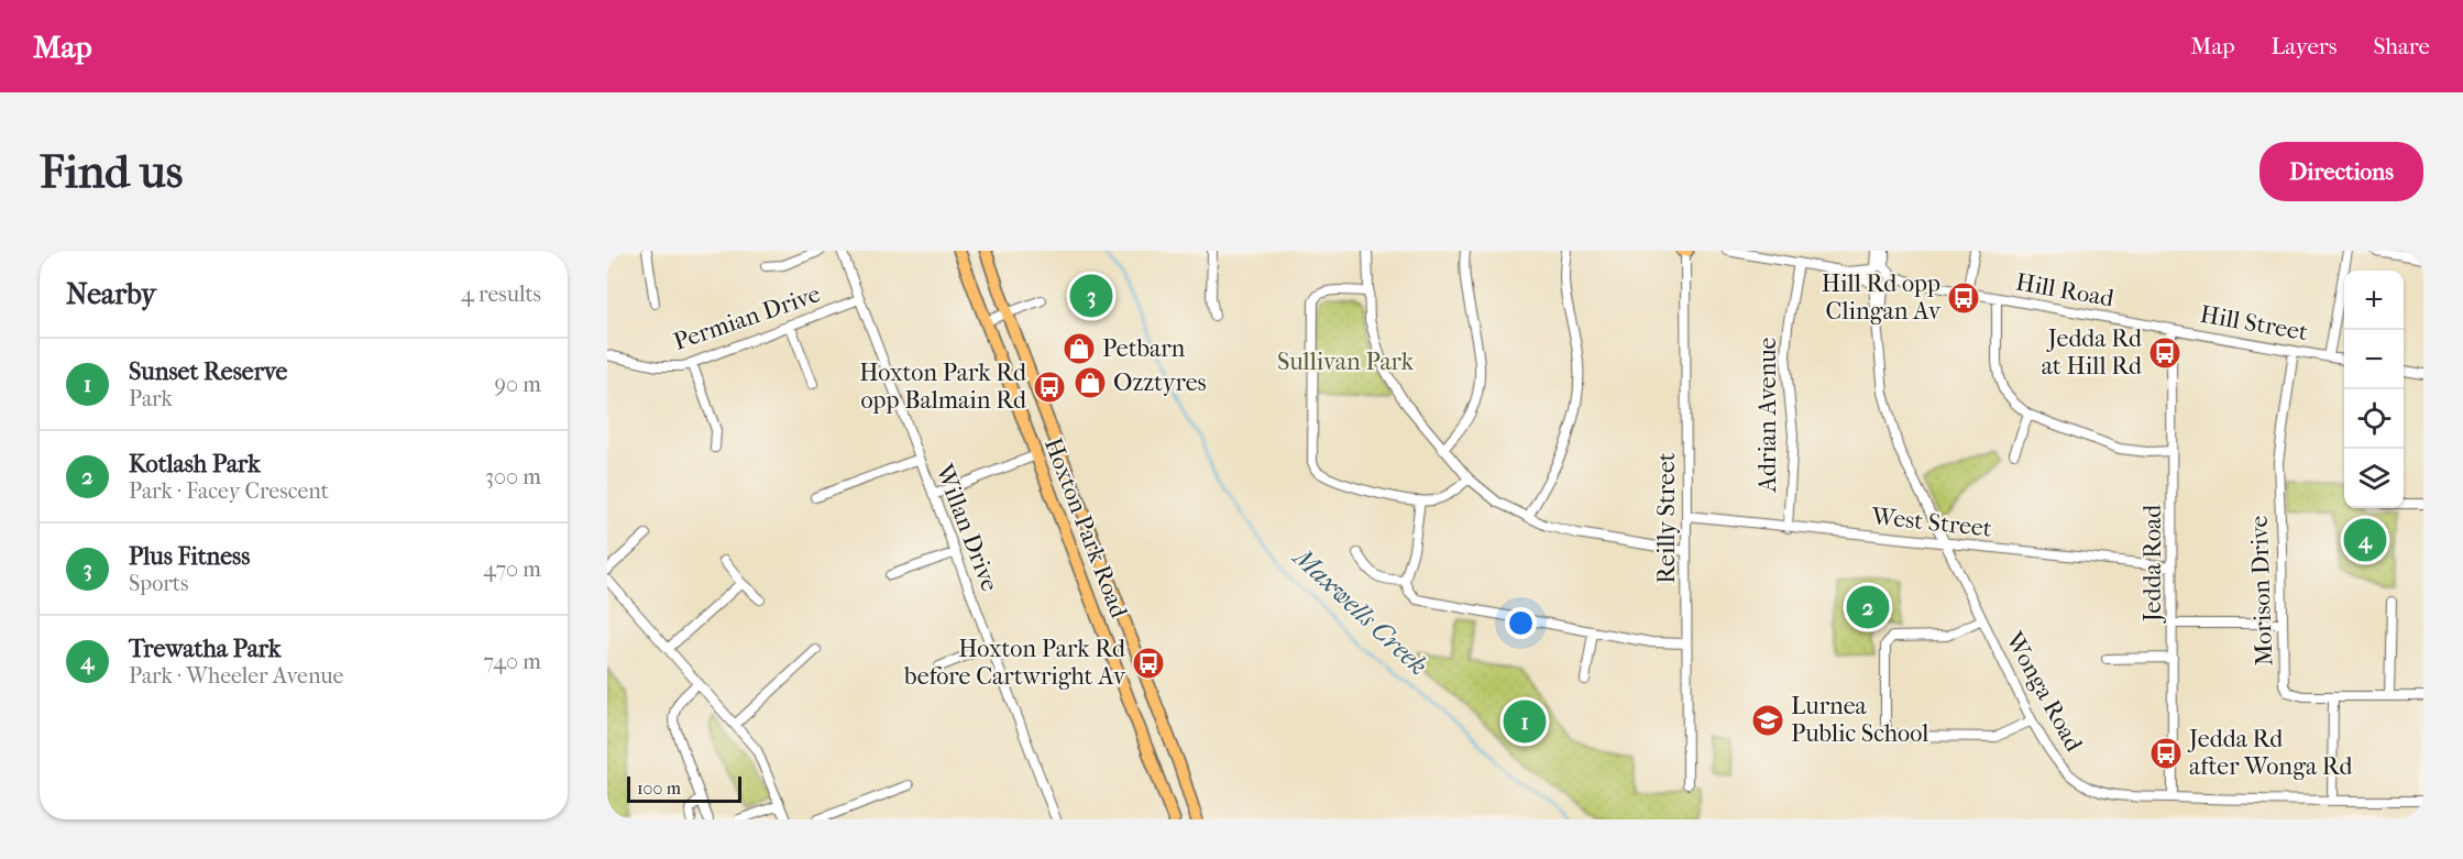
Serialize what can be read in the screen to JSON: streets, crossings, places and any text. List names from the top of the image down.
{
  "streets": {
    "main road": ["Hoxton Park Road"],
    "street": [
      "Hill Road",
      "Permian Drive",
      "Hill Street",
      "Adrian Avenue",
      "Reilly Street",
      "West Street",
      "Willan Drive",
      "Jedda Road",
      "Morison Drive",
      "Wonga Road"
    ]
  },
  "crossings": [
    ["Hill Road", "Hill Street"],
    ["Hill Road", "Adrian Avenue"],
    ["Hill Road", "Jedda Road"],
    ["Hill Road", "Wonga Road"],
    ["Permian Drive", "Willan Drive"],
    ["Hill Street", "Jedda Road"],
    ["Hill Street", "Morison Drive"],
    ["Adrian Avenue", "West Street"],
    ["Reilly Street", "West Street"],
    ["West Street", "Jedda Road"],
    ["West Street", "Wonga Road"],
    ["Jedda Road", "Wonga Road"]
  ],
  "water": ["Maxwells Creek"],
  "parks": ["Sullivan Park"],
  "places": {
    "bus stop": [
      "Hill Rd opp Clingan Av",
      "Jedda Rd at Hill Rd",
      "Hoxton Park Rd opp Balmain Rd",
      "Hoxton Park Rd before Cartwright Av",
      "Jedda Rd after Wonga Rd"
    ],
    "shop": ["Petbarn", "Ozztyres"],
    "school or university": ["Lurnea Public School"]
  },
  "scale_bar": "100 m",
  "page": {
    "header": "Map",
    "nav": ["Map", "Layers", "Share"],
    "buttons": "Directions",
    "title": "Find us",
    "heading": ["Nearby", "4 results"],
    "map_buttons": ["+", "−"],
    "pins": [
      "3",
      "4",
      "2",
      "1"
    ],
    "list": [
      {
        "mark": "1",
        "name": "Sunset Reserve",
        "note": "Park",
        "value": "90 m"
      },
      {
        "mark": "2",
        "name": "Kotlash Park",
        "note": "Park · Facey Crescent",
        "value": "300 m"
      },
      {
        "mark": "3",
        "name": "Plus Fitness",
        "note": "Sports",
        "value": "470 m"
      },
      {
        "mark": "4",
        "name": "Trewatha Park",
        "note": "Park · Wheeler Avenue",
        "value": "740 m"
      }
    ],
    "scale": "100 m"
  }
}
